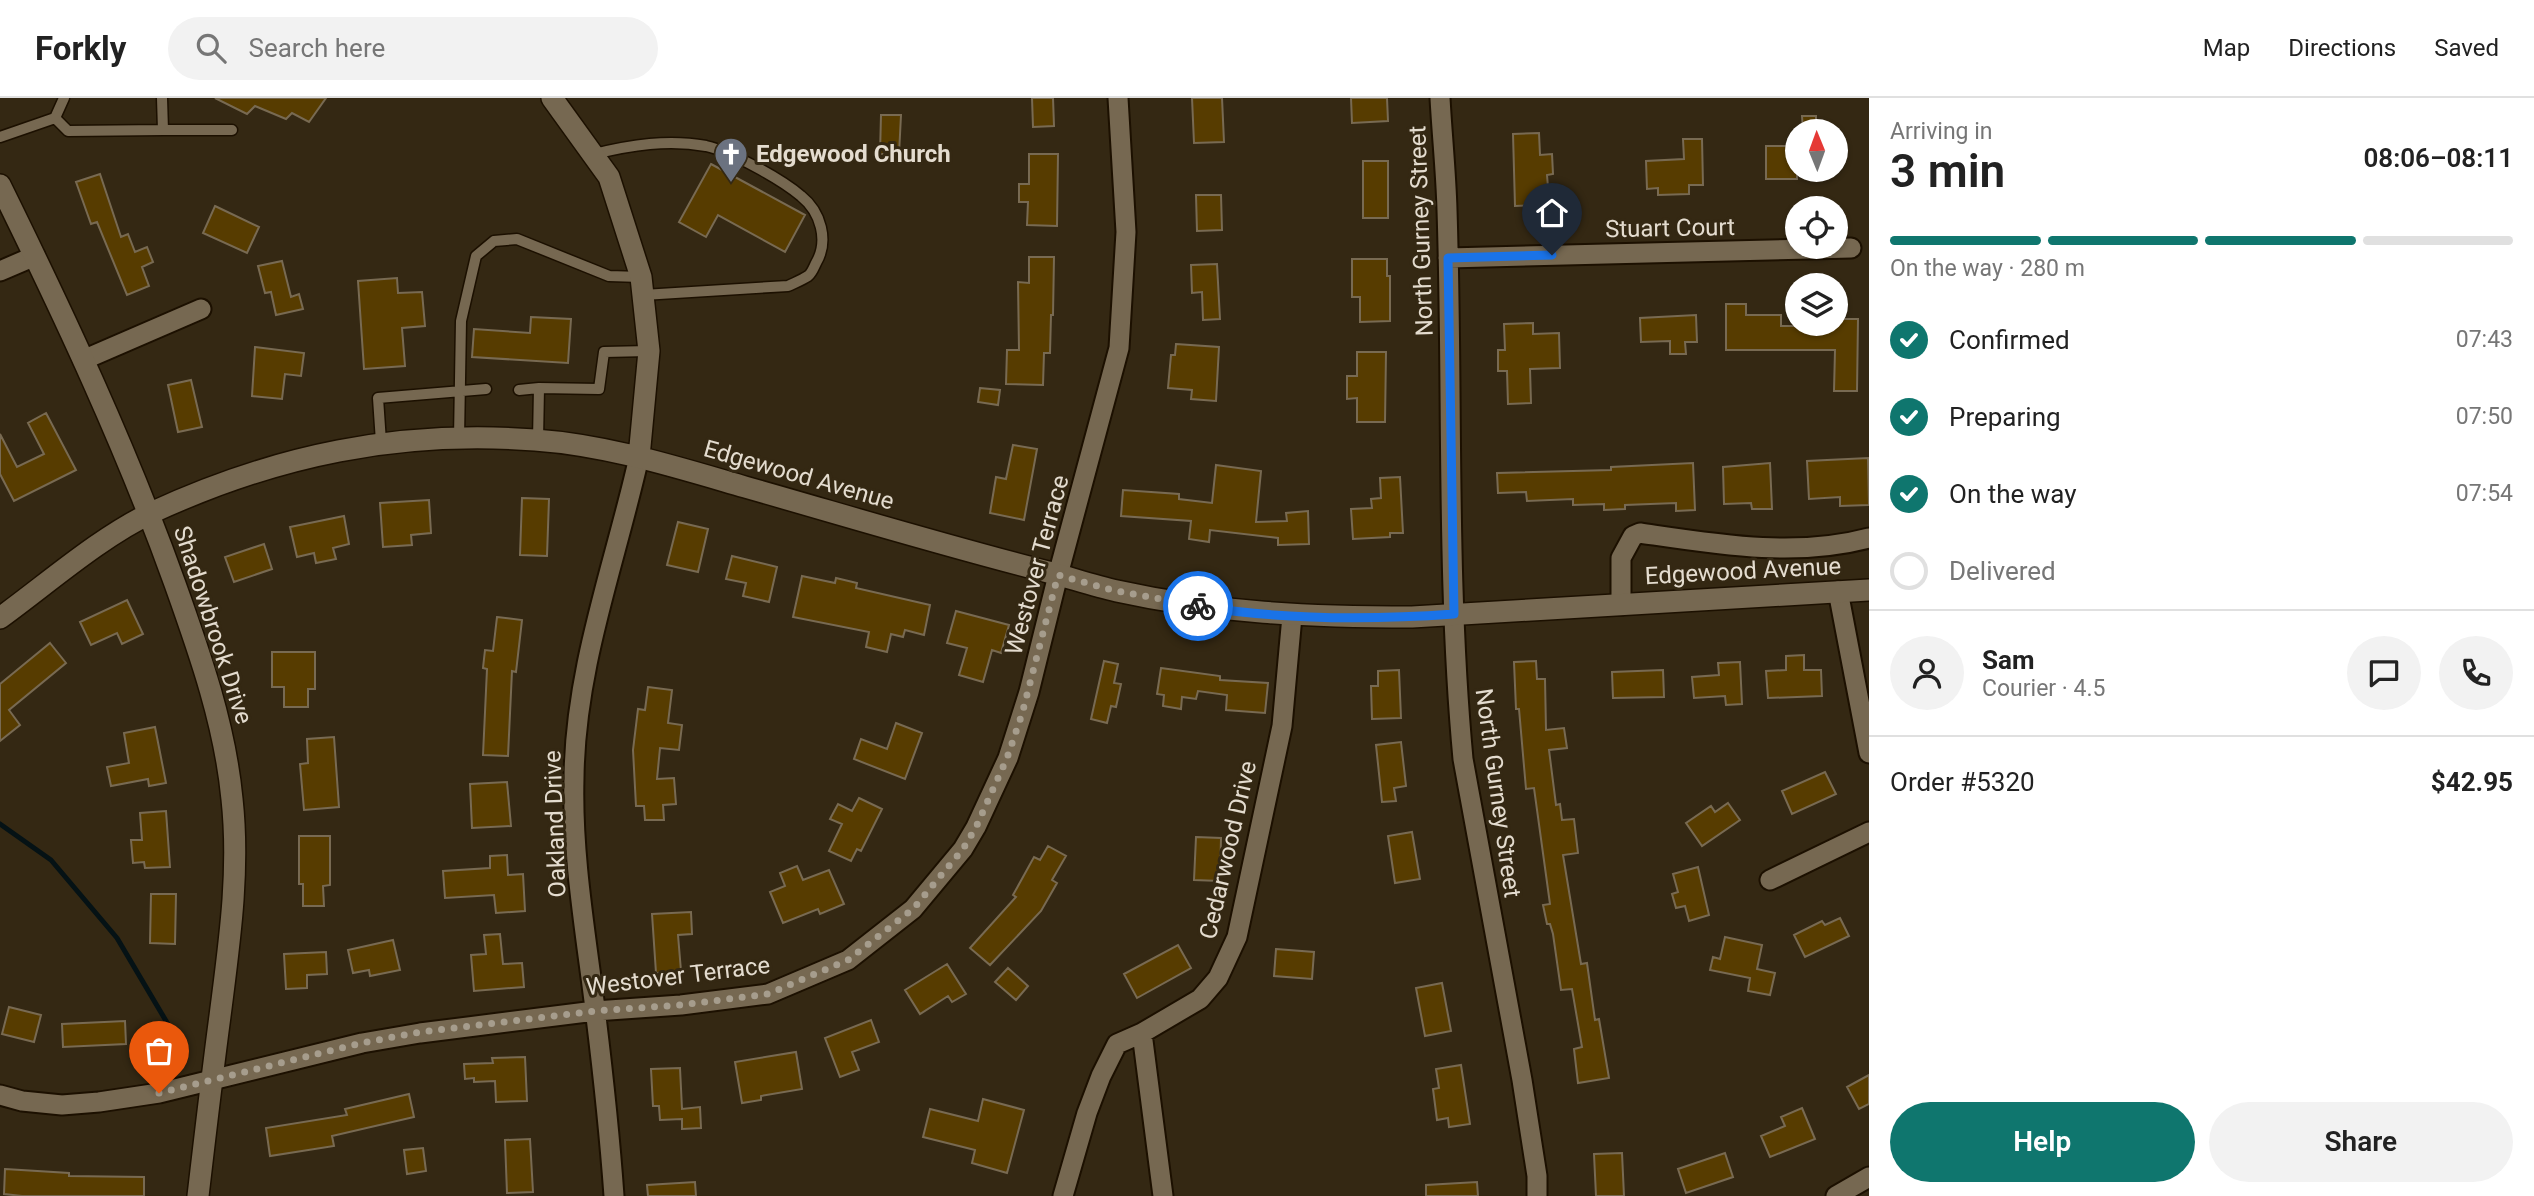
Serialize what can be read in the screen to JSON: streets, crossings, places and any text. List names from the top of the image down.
{
  "streets": {
    "street": [
      "Stuart Court",
      "North Gurney Street",
      "Edgewood Avenue",
      "Westover Terrace",
      "Shadowbrook Drive",
      "Oakland Drive",
      "Cedarwood Drive"
    ]
  },
  "crossings": [
    ["Stuart Court", "North Gurney Street"],
    ["North Gurney Street", "Edgewood Avenue"],
    ["Edgewood Avenue", "Westover Terrace"],
    ["Edgewood Avenue", "Shadowbrook Drive"],
    ["Edgewood Avenue", "Oakland Drive"],
    ["Edgewood Avenue", "Cedarwood Drive"],
    ["Westover Terrace", "Shadowbrook Drive"],
    ["Westover Terrace", "Oakland Drive"]
  ],
  "places": {
    "church": ["Edgewood Church"]
  },
  "north": "top",
  "page": {
    "header": "Forkly",
    "search": "Search here",
    "nav": ["Map", "Directions", "Saved"],
    "heading": ["3 min", "Arriving in", "08:06–08:11"],
    "panel": [
      "Sam",
      "Courier · 4.5",
      "Order #5320",
      "$42.95"
    ],
    "bar": "On the way · 280 m",
    "list": [
      ["Confirmed", "07:43"],
      ["Preparing", "07:50"],
      ["On the way", "07:54"],
      "Delivered"
    ],
    "buttons": ["Help", "Share"]
  }
}
